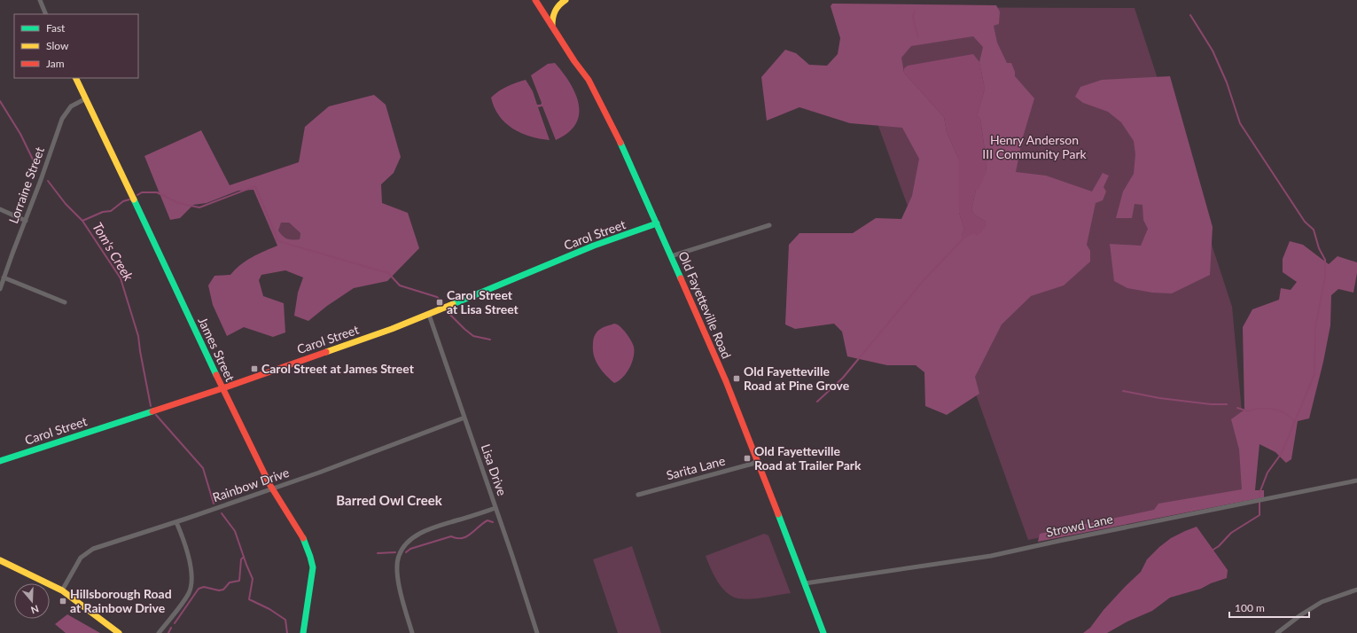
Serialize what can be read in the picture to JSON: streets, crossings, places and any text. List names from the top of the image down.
{
  "streets": {
    "main road": ["Carol Street", "Old Fayetteville Road", "James Street"],
    "street": [
      "Lorraine Street",
      "Sarita Lane",
      "Lisa Drive",
      "Rainbow Drive",
      "Strowd Lane"
    ]
  },
  "crossings": [
    ["Lorraine Street", "James Street"],
    ["Carol Street", "Old Fayetteville Road"],
    ["Carol Street", "James Street"],
    ["Carol Street", "Lisa Drive"],
    ["Old Fayetteville Road", "Sarita Lane"],
    ["Old Fayetteville Road", "Strowd Lane"],
    ["James Street", "Rainbow Drive"],
    ["Lisa Drive", "Rainbow Drive"]
  ],
  "districts": ["Barred Owl Creek"],
  "water": ["Tom's Creek"],
  "parks": ["Henry Anderson III Community Park"],
  "places": {
    "transit": [
      "Carol Street at Lisa Street",
      "Carol Street at James Street",
      "Old Fayetteville Road at Pine Grove",
      "Old Fayetteville Road at Trailer Park",
      "Hillsborough Road at Rainbow Drive"
    ]
  },
  "legend": ["Fast", "Slow", "Jam"],
  "scale_bar": "100 m",
  "north": "bottom"
}
